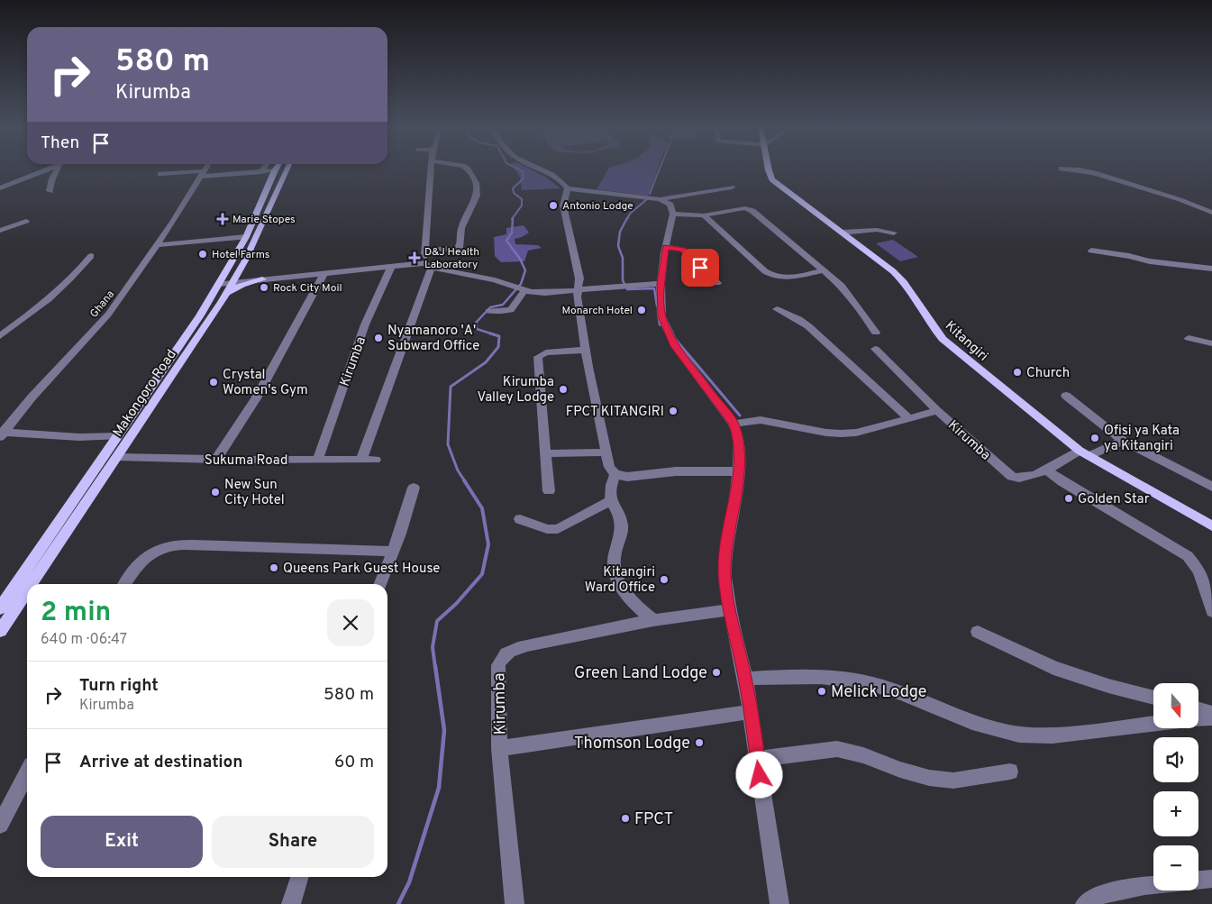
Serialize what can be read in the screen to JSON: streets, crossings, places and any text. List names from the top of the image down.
{
  "streets": {
    "main road": ["Kitangiri", "Makongoro Road"],
    "street": ["Ghana", "Kirumba", "Sukuma Road"]
  },
  "crossings": [
    ["Kitangiri", "Kirumba"],
    ["Kirumba", "Sukuma Road"],
    ["Makongoro Road", "Sukuma Road"]
  ],
  "places": {
    "other": [
      "Antonio Lodge",
      "Hotel Farms",
      "Rock City Moil",
      "Monarch Hotel",
      "Nyamanoro 'A' Subward Office",
      "Church",
      "Crystal Women's Gym",
      "Kirumba Valley Lodge",
      "FPCT KITANGIRI",
      "Ofisi ya Kata ya Kitangiri",
      "New Sun City Hotel",
      "Golden Star",
      "Queens Park Guest House",
      "Kitangiri Ward Office",
      "Green Land Lodge",
      "Melick Lodge",
      "Thomson Lodge",
      "FPCT"
    ],
    "health": ["Marie Stopes", "D&J Health Laboratory"]
  },
  "north": "bottom",
  "page": {
    "turn": ["580 m", "Kirumba"],
    "then": "Then",
    "heading": ["2 min", "640 m · 06:47"],
    "list": [
      {
        "name": "Turn right",
        "note": "Kirumba",
        "value": "580 m"
      },
      {
        "name": "Arrive at destination",
        "value": "60 m"
      }
    ],
    "map_buttons": ["+", "−"],
    "buttons": ["Exit", "Share"]
  }
}
